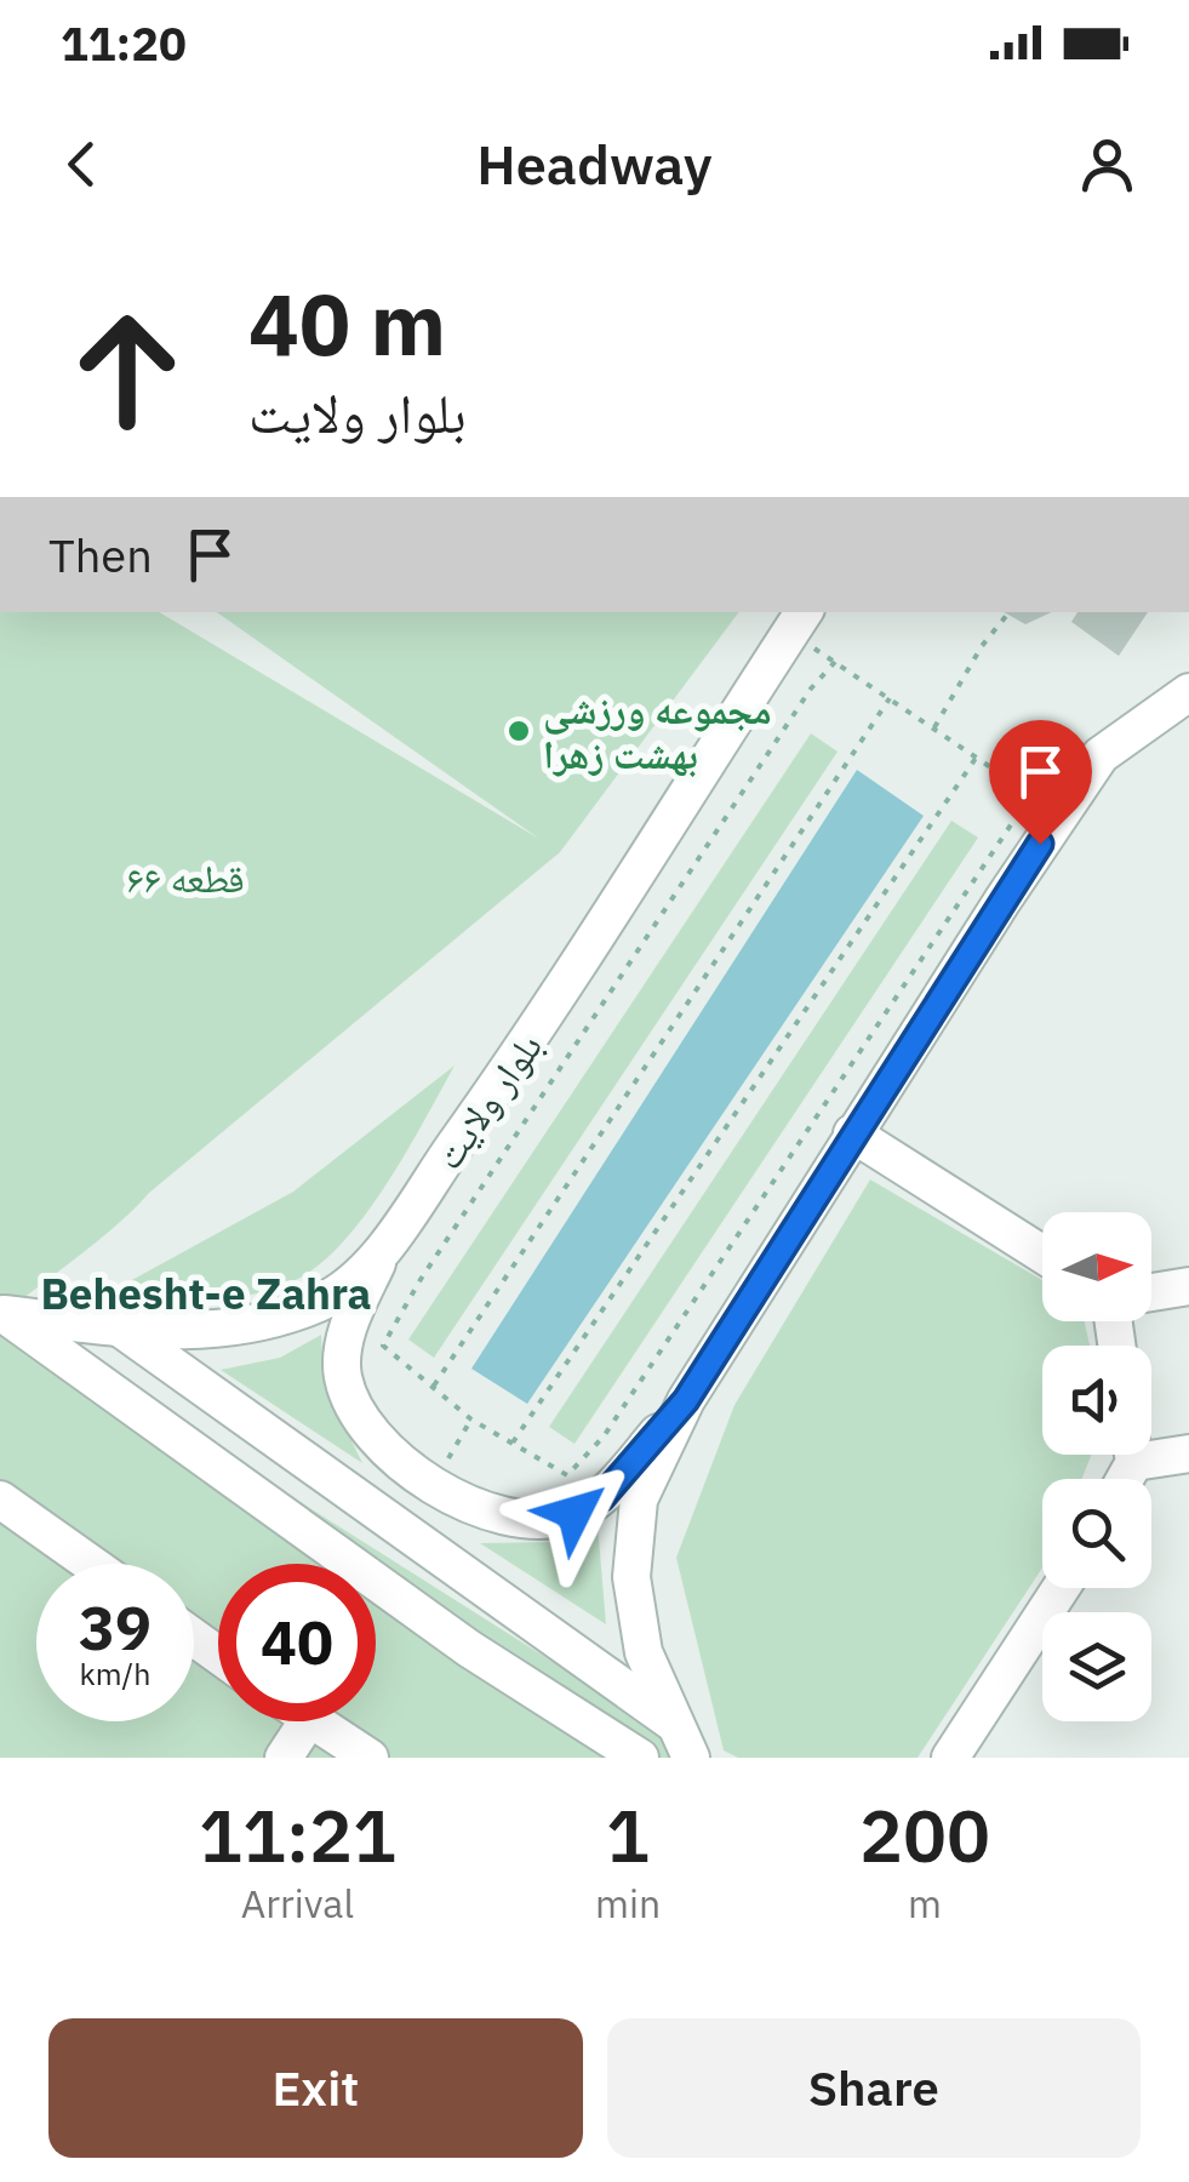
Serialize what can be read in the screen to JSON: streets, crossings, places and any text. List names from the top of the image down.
{
  "streets": {
    "street": ["بلوار ولایت"]
  },
  "districts": ["Behesht-e Zahra"],
  "parks": ["قطعه ۶۶"],
  "places": ["مجموعه ورزشی بهشت زهرا"],
  "north": "right",
  "page": {
    "status": "11:20",
    "header": "Headway",
    "turn": ["40 m", "بلوار ولایت"],
    "then": "Then",
    "speed": "39 km/h",
    "limit": "40",
    "eta": [
      "11:21",
      "Arrival",
      "1",
      "min",
      "200",
      "m"
    ],
    "buttons": ["Exit", "Share"]
  }
}
